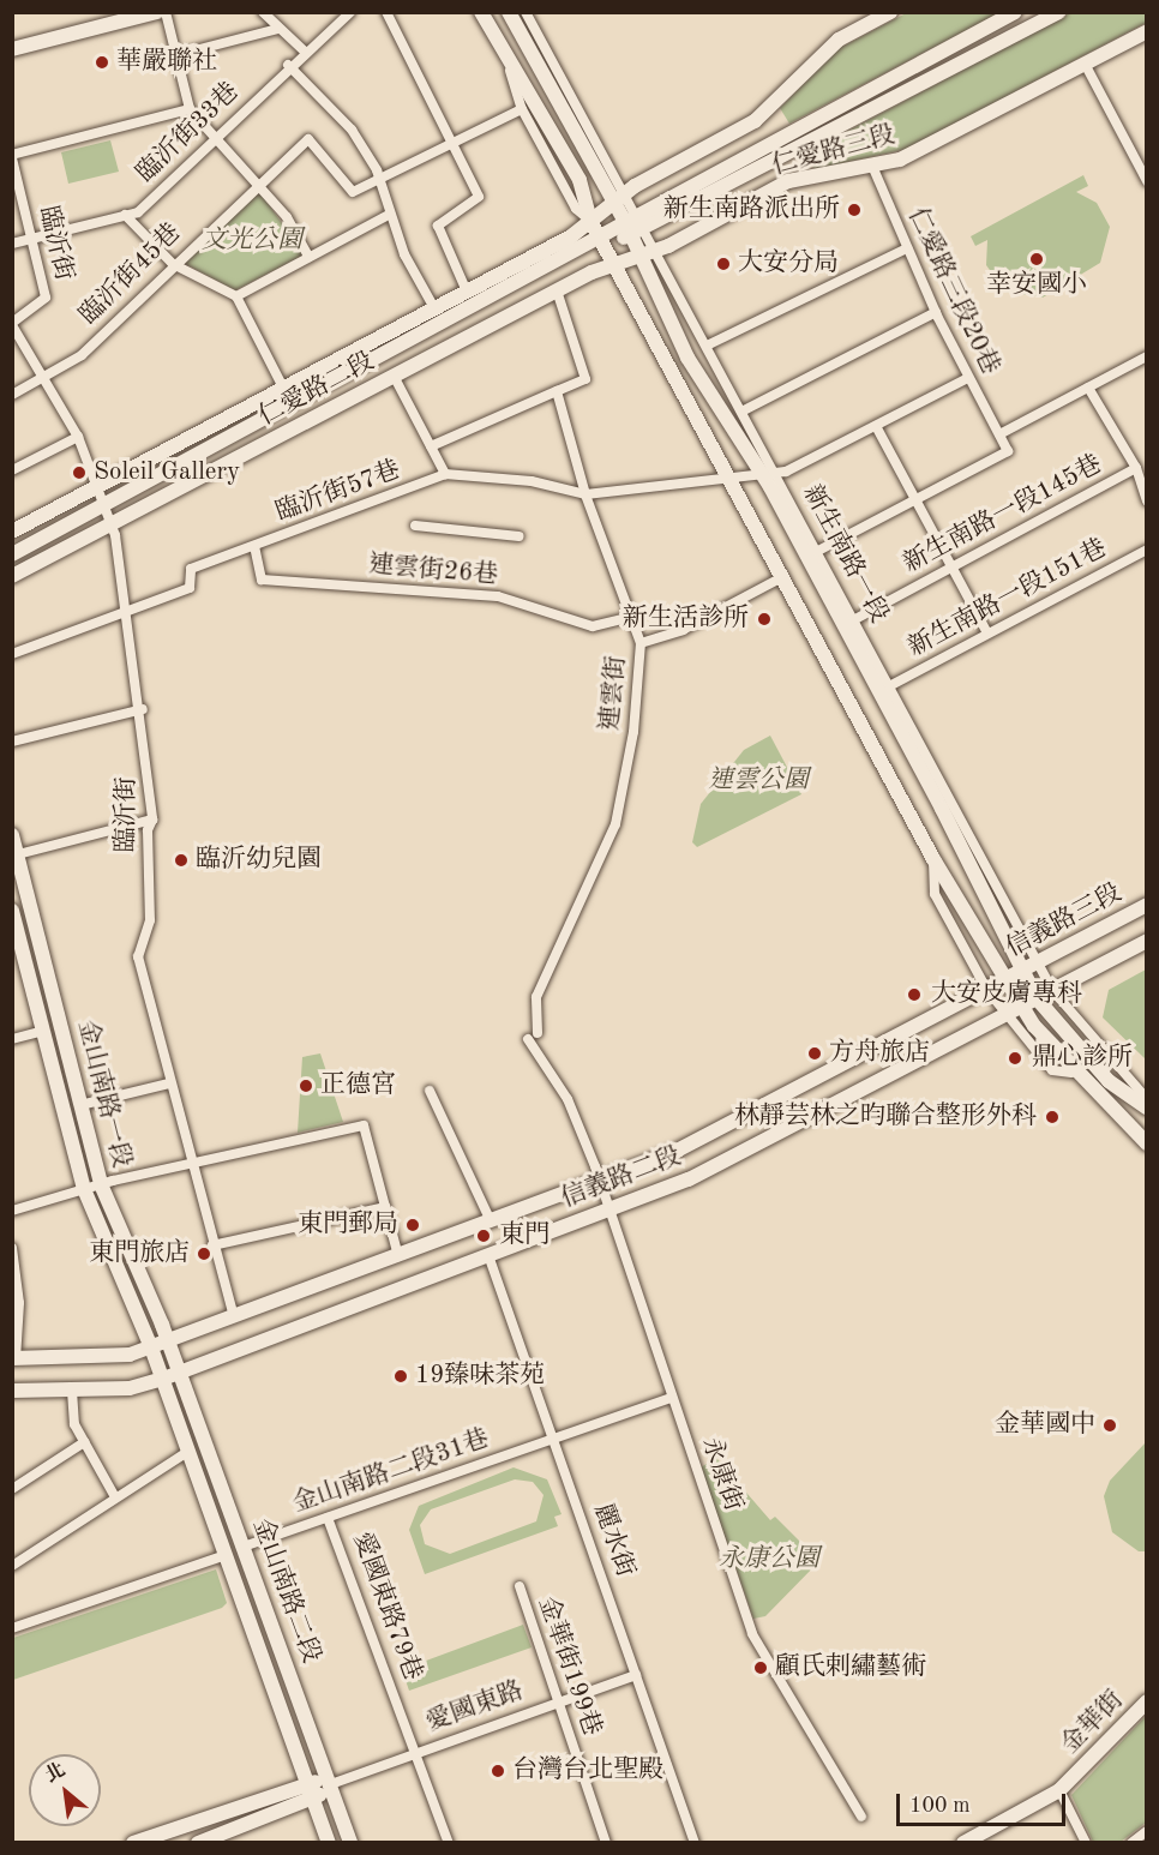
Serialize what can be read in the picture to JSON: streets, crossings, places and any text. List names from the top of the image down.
{
  "streets": {
    "main road": [
      "仁愛路三段",
      "仁愛路二段",
      "新生南路一段",
      "信義路三段",
      "金山南路一段",
      "信義路二段",
      "金山南路二段",
      "愛國東路",
      "金華街"
    ],
    "street": [
      "臨沂街33巷",
      "臨沂街",
      "臨沂街45巷",
      "仁愛路三段20巷",
      "臨沂街57巷",
      "新生南路一段145巷",
      "連雲街26巷",
      "新生南路一段151巷",
      "連雲街",
      "金山南路二段31巷",
      "永康街",
      "麗水街",
      "愛國東路79巷",
      "金華街199巷"
    ]
  },
  "crossings": [
    ["臨沂街33巷", "臨沂街"],
    ["仁愛路三段", "仁愛路三段20巷"],
    ["仁愛路三段", "仁愛路二段"],
    ["仁愛路三段", "新生南路一段"],
    ["臨沂街", "臨沂街45巷"],
    ["臨沂街", "仁愛路二段"],
    ["臨沂街", "臨沂街57巷"],
    ["臨沂街", "信義路二段"],
    ["仁愛路二段", "新生南路一段"],
    ["臨沂街57巷", "連雲街26巷"],
    ["臨沂街57巷", "連雲街"],
    ["新生南路一段145巷", "新生南路一段"],
    ["新生南路一段", "新生南路一段151巷"],
    ["新生南路一段", "信義路三段"],
    ["連雲街26巷", "連雲街"],
    ["連雲街", "信義路二段"],
    ["連雲街", "永康街"],
    ["信義路三段", "信義路二段"],
    ["金山南路一段", "信義路二段"],
    ["金山南路一段", "金山南路二段"],
    ["信義路二段", "永康街"],
    ["信義路二段", "麗水街"],
    ["信義路二段", "金山南路二段"],
    ["金山南路二段31巷", "永康街"],
    ["金山南路二段31巷", "麗水街"],
    ["金山南路二段31巷", "金山南路二段"],
    ["金山南路二段31巷", "愛國東路79巷"],
    ["麗水街", "愛國東路"],
    ["金山南路二段", "愛國東路"],
    ["愛國東路79巷", "愛國東路"],
    ["金華街199巷", "愛國東路"]
  ],
  "parks": ["文光公園", "連雲公園", "永康公園"],
  "places": [
    "華嚴聯社",
    "新生南路派出所",
    "幸安國小",
    "大安分局",
    "Soleil Gallery",
    "新生活診所",
    "臨沂幼兒園",
    "大安皮膚專科",
    "方舟旅店",
    "鼎心診所",
    "正德宮",
    "林靜芸林之昀聯合整形外科",
    "東門郵局",
    "東門",
    "東門旅店",
    "19臻味茶苑",
    "金華國中",
    "顧氏剌繡藝術",
    "台灣台北聖殿"
  ],
  "scale_bar": "100 m",
  "north": "top left"
}
